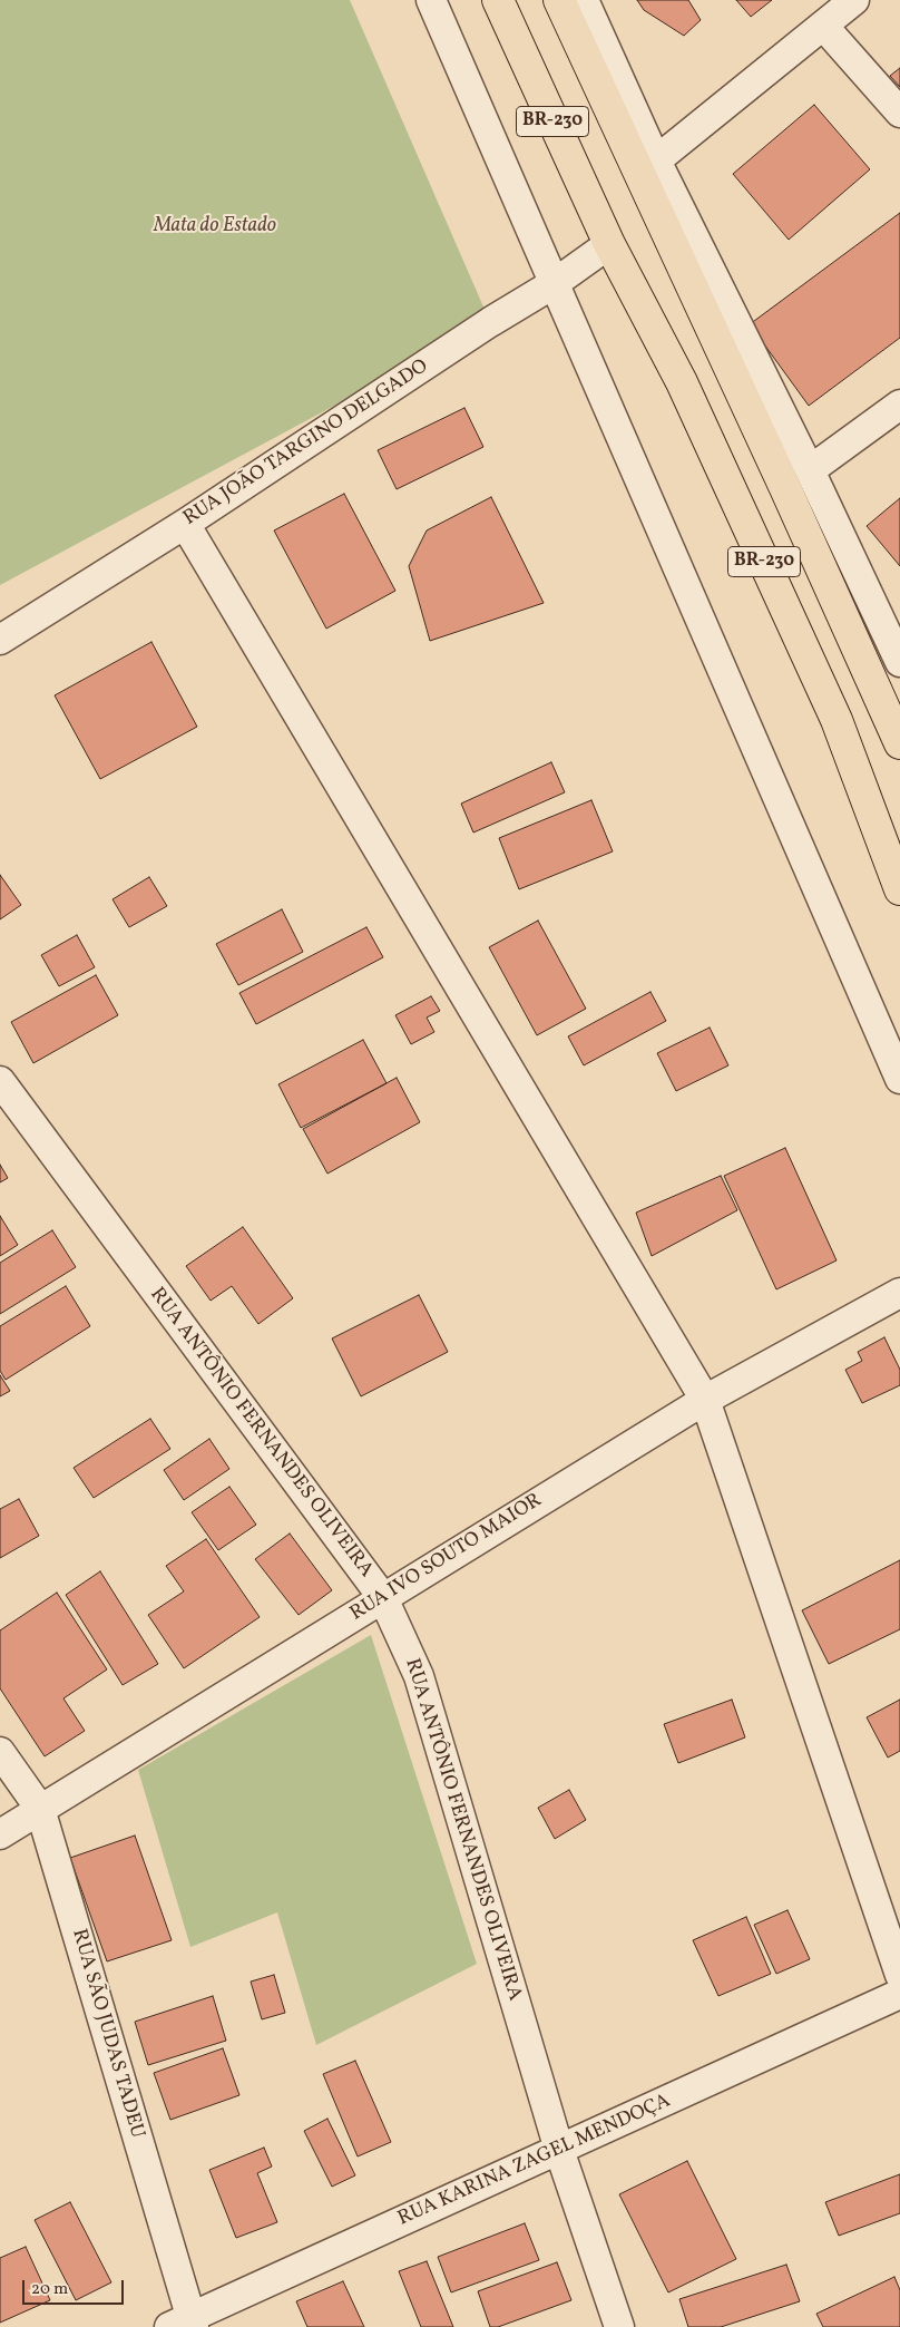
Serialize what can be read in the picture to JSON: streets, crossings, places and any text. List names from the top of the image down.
{
  "streets": {
    "highway": ["BR-230"],
    "street": [
      "RUA JOÃO TARGINO DELGADO",
      "RUA ANTÔNIO FERNANDES OLIVEIRA",
      "RUA IVO SOUTO MAIOR",
      "RUA SÃO JUDAS TADEU",
      "RUA KARINA ZAGEL MENDOÇA"
    ]
  },
  "crossings": [
    ["BR-230", "RUA JOÃO TARGINO DELGADO"],
    ["RUA ANTÔNIO FERNANDES OLIVEIRA", "RUA IVO SOUTO MAIOR"],
    ["RUA ANTÔNIO FERNANDES OLIVEIRA", "RUA KARINA ZAGEL MENDOÇA"],
    ["RUA IVO SOUTO MAIOR", "RUA SÃO JUDAS TADEU"],
    ["RUA SÃO JUDAS TADEU", "RUA KARINA ZAGEL MENDOÇA"]
  ],
  "parks": ["Mata do Estado"],
  "scale_bar": "20 m"
}
